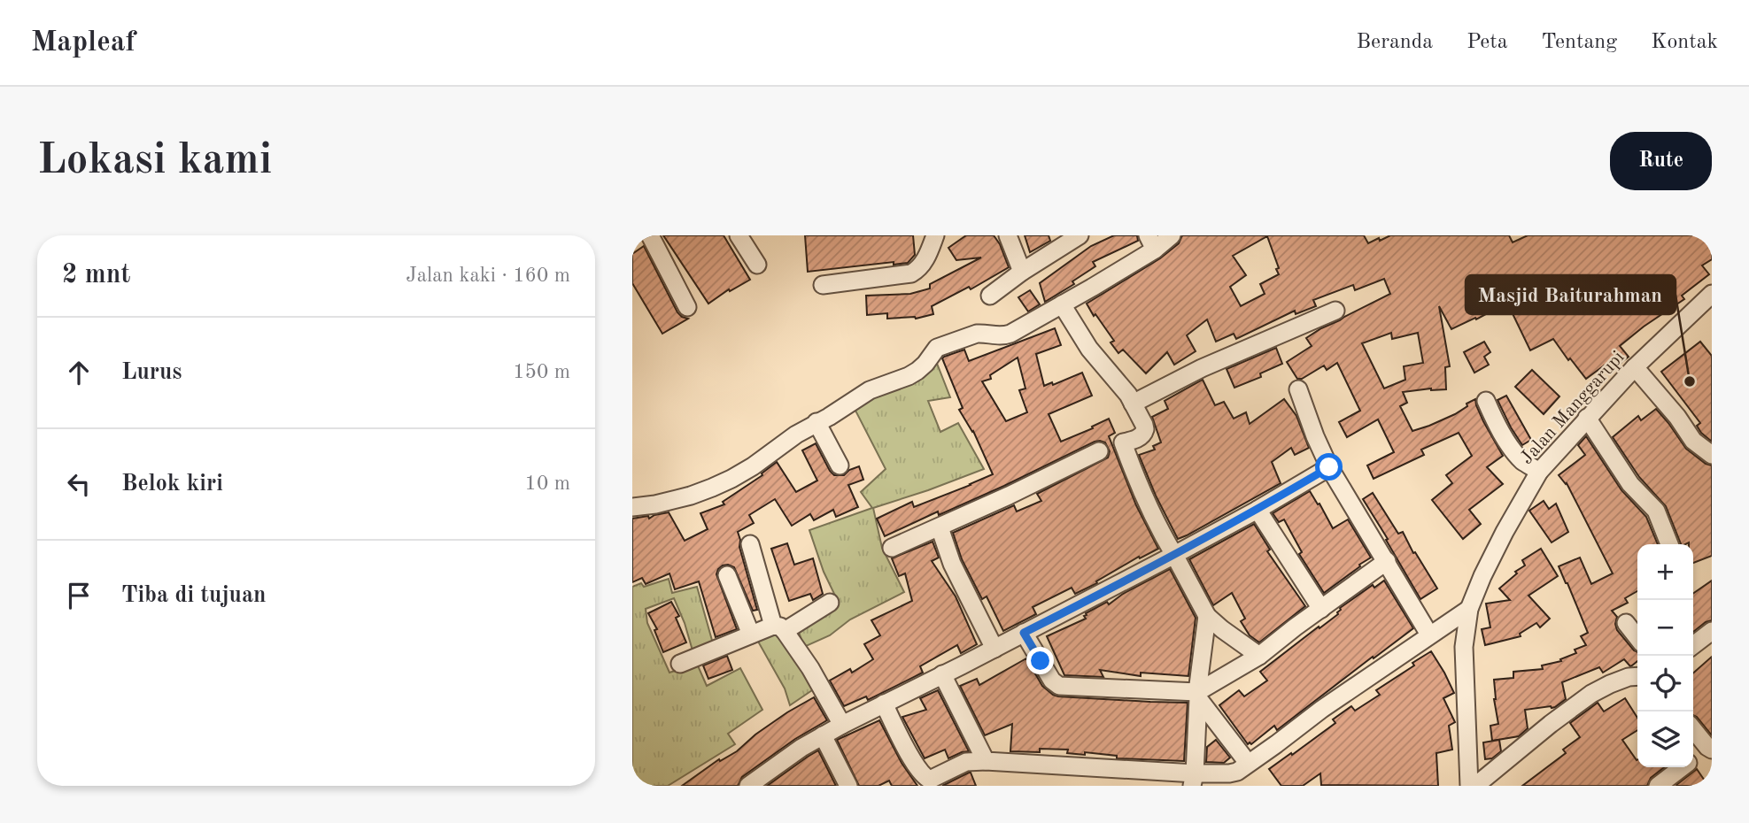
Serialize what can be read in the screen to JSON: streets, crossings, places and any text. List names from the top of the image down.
{
  "streets": {
    "street": ["Jalan Manggarupi"]
  },
  "places": ["Masjid Baiturahman"],
  "page": {
    "header": "Mapleaf",
    "nav": [
      "Beranda",
      "Peta",
      "Tentang",
      "Kontak"
    ],
    "buttons": "Rute",
    "title": "Lokasi kami",
    "heading": ["2 mnt", "Jalan kaki · 160 m"],
    "list": [
      ["Lurus", "150 m"],
      ["Belok kiri", "10 m"],
      "Tiba di tujuan"
    ],
    "map_buttons": ["+", "−"]
  }
}
